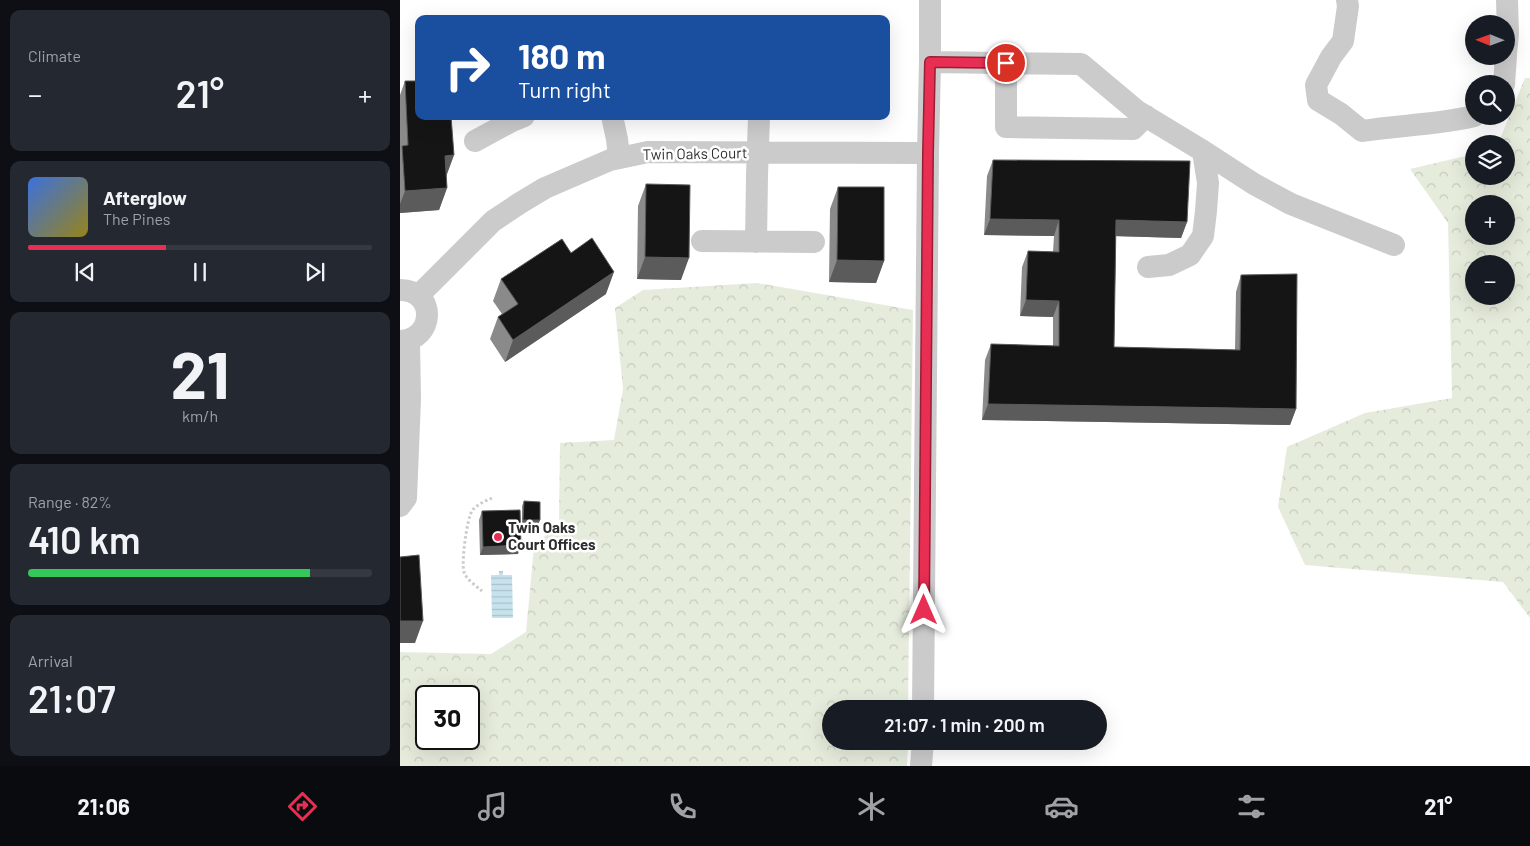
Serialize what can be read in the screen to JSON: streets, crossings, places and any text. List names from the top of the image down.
{
  "streets": {
    "street": ["Twin Oaks Court"]
  },
  "places": ["Twin Oaks Court Offices"],
  "north": "left",
  "page": {
    "tile": [
      "Climate",
      ["21", "km/h"],
      ["Range · 82%", "410 km"],
      ["Arrival", "21:07"]
    ],
    "map_buttons": ["+", "−"],
    "turn": ["180 m", "Turn right"],
    "heat": ["−", "21°", "+"],
    "song": ["Afterglow", "The Pines"],
    "limit": "30",
    "trip": "21:07 · 1 min · 200 m",
    "tabs": ["21:06", "21°"]
  }
}
